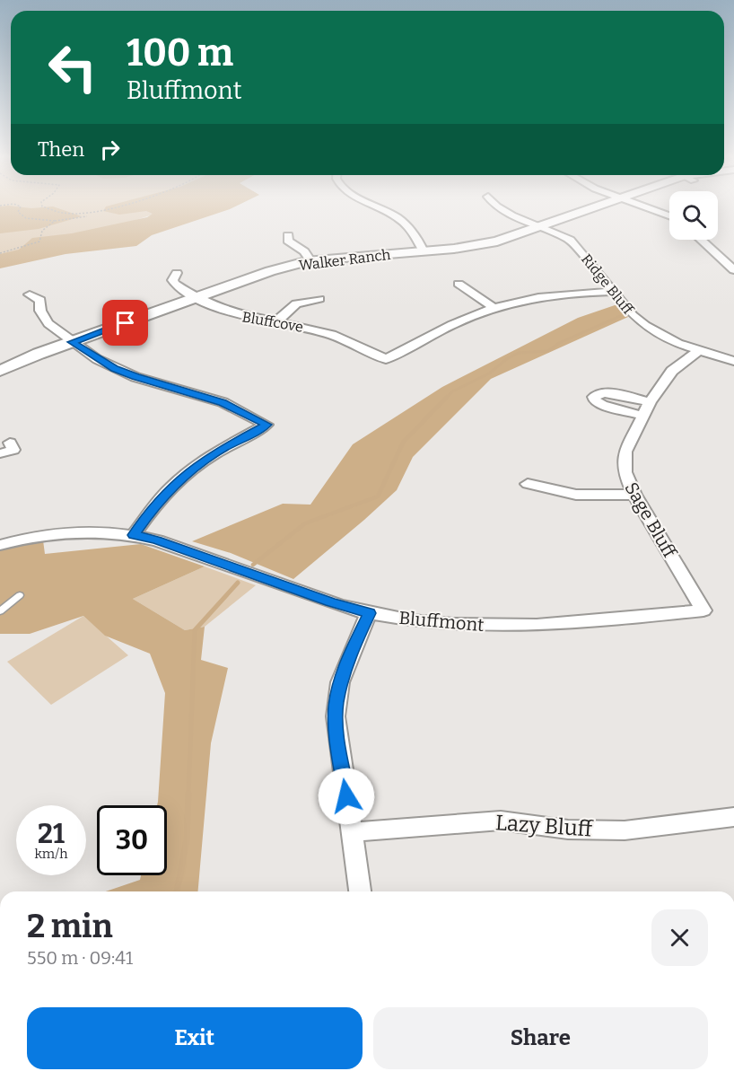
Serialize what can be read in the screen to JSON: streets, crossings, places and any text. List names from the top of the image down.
{
  "streets": {
    "street": [
      "Walker Ranch",
      "Ridge Bluff",
      "Bluffcove",
      "Sage Bluff",
      "Bluffmont",
      "Lazy Bluff"
    ]
  },
  "crossings": [
    ["Walker Ranch", "Ridge Bluff"],
    ["Walker Ranch", "Bluffcove"],
    ["Ridge Bluff", "Sage Bluff"],
    ["Sage Bluff", "Bluffmont"]
  ],
  "page": {
    "turn": ["100 m", "Bluffmont"],
    "then": "Then",
    "speed": "21 km/h",
    "limit": "30",
    "heading": ["2 min", "550 m · 09:41"],
    "buttons": ["Exit", "Share"]
  }
}
